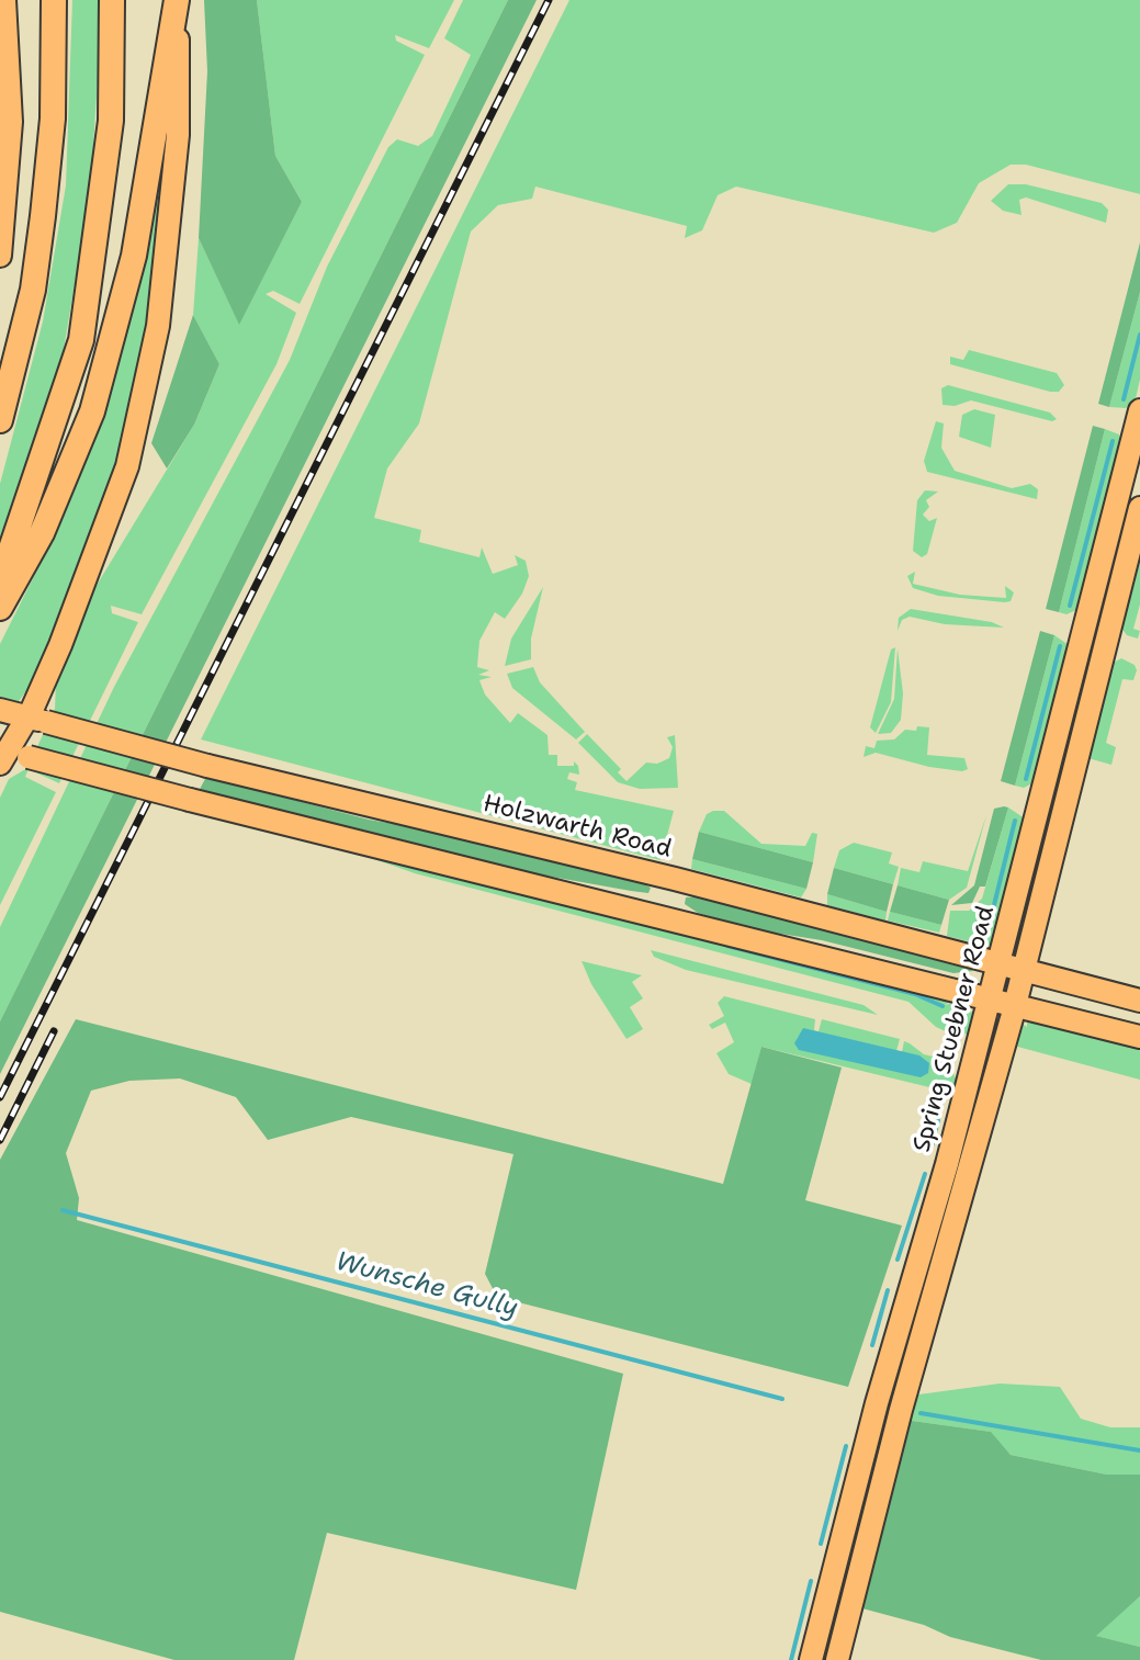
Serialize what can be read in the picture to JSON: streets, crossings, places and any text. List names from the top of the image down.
{
  "streets": {
    "main road": ["Holzwarth Road", "Spring Stuebner Road"]
  },
  "crossings": [
    ["Holzwarth Road", "Spring Stuebner Road"]
  ],
  "water": ["Wunsche Gully"]
}
